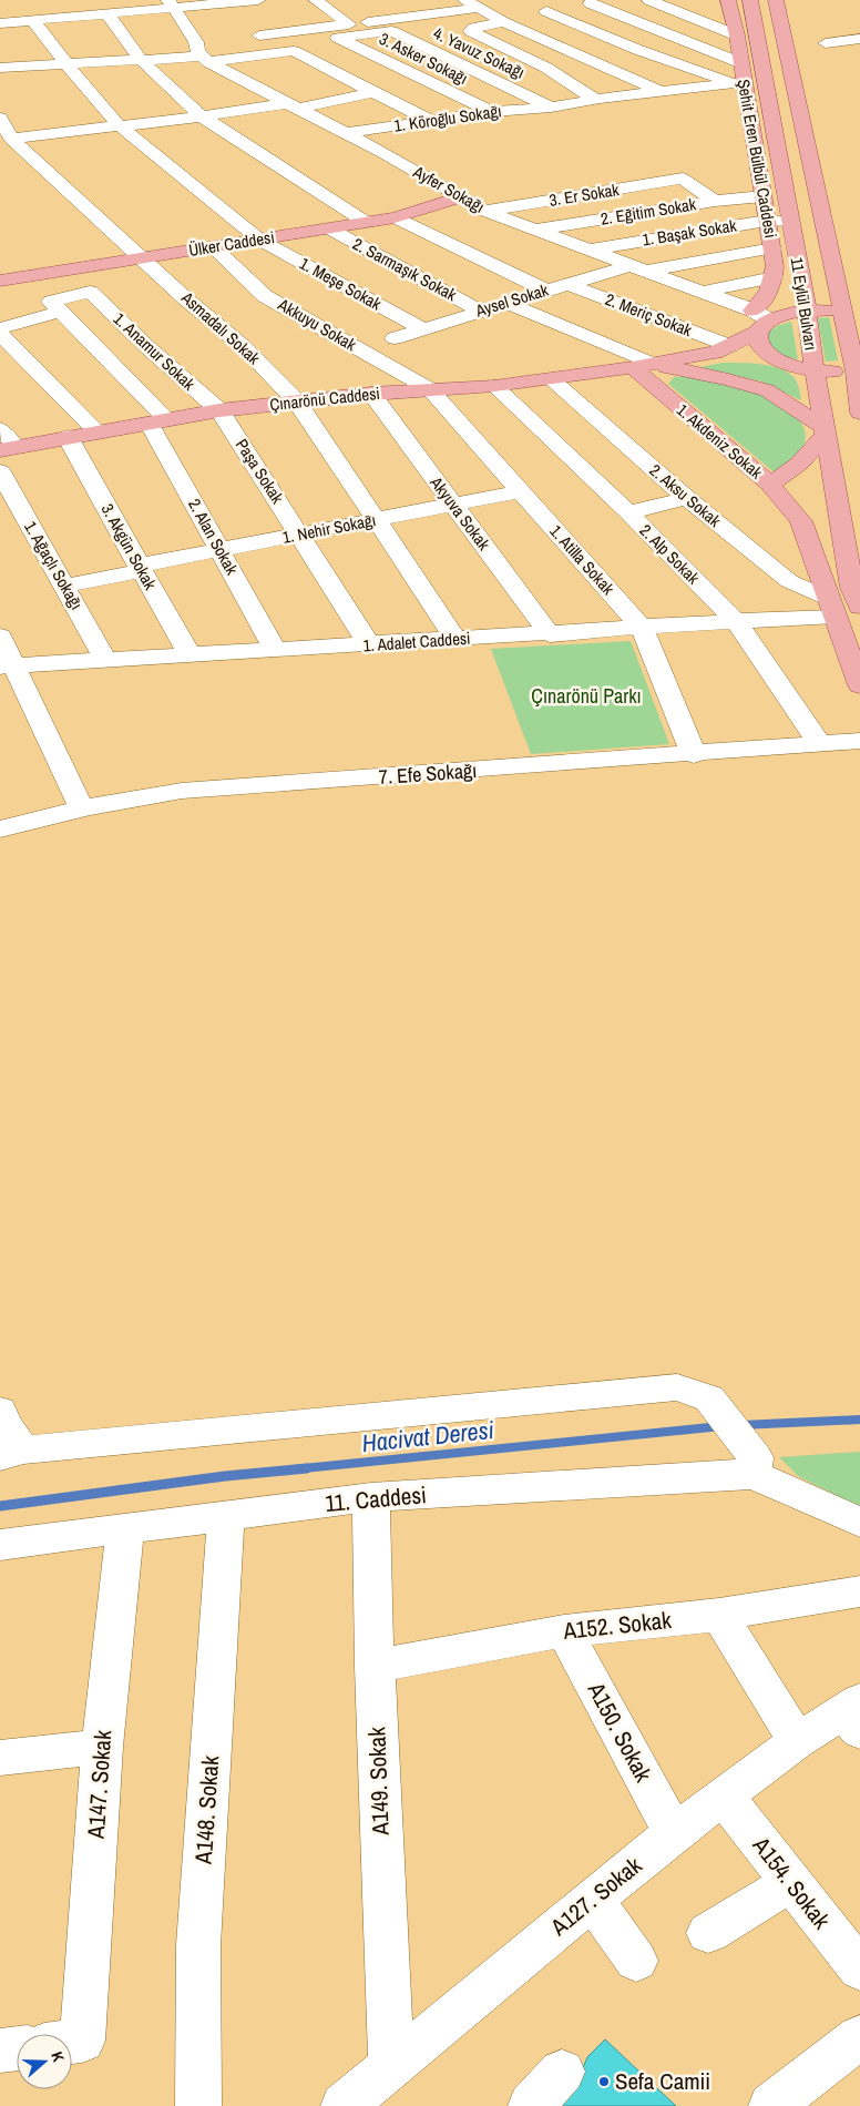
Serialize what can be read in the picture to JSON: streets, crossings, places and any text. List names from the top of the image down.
{
  "streets": {
    "main road": [
      "Şehit Eren Bülbül Caddesi",
      "Ülker Caddesi",
      "11 Eylül Bulvarı",
      "Çınarönü Caddesi",
      "1. Akdeniz Sokak"
    ],
    "street": [
      "4. Yavuz Sokağı",
      "3. Asker Sokağı",
      "1. Köroğlu Sokağı",
      "Ayfer Sokağı",
      "3. Er Sokak",
      "2. Eğitim Sokak",
      "1. Başak Sokak",
      "2. Sarmaşık Sokak",
      "1. Meşe Sokak",
      "Aysel Sokak",
      "2. Meriç Sokak",
      "Akkuyu Sokak",
      "Asmadalı Sokak",
      "1. Anamur Sokak",
      "Paşa Sokak",
      "2. Aksu Sokak",
      "Akyuva Sokak",
      "1. Nehir Sokağı",
      "2. Alan Sokak",
      "3. Akgün Sokak",
      "2. Alp Sokak",
      "1. Atilla Sokak",
      "1. Ağaçlı Sokağı",
      "1. Adalet Caddesi",
      "7. Efe Sokağı",
      "11. Caddesi",
      "A152. Sokak",
      "A150. Sokak",
      "A149. Sokak",
      "A147. Sokak",
      "A148. Sokak",
      "A154. Sokak",
      "A127. Sokak"
    ]
  },
  "crossings": [
    ["4. Yavuz Sokağı", "3. Asker Sokağı"],
    ["4. Yavuz Sokağı", "1. Köroğlu Sokağı"],
    ["3. Asker Sokağı", "1. Köroğlu Sokağı"],
    ["1. Köroğlu Sokağı", "Şehit Eren Bülbül Caddesi"],
    ["1. Köroğlu Sokağı", "Ayfer Sokağı"],
    ["Şehit Eren Bülbül Caddesi", "Ayfer Sokağı"],
    ["Şehit Eren Bülbül Caddesi", "2. Eğitim Sokak"],
    ["Şehit Eren Bülbül Caddesi", "1. Başak Sokak"],
    ["Şehit Eren Bülbül Caddesi", "Aysel Sokak"],
    ["Ayfer Sokağı", "3. Er Sokak"],
    ["Ayfer Sokağı", "2. Eğitim Sokak"],
    ["Ayfer Sokağı", "1. Başak Sokak"],
    ["Ayfer Sokağı", "Ülker Caddesi"],
    ["Ayfer Sokağı", "Aysel Sokak"],
    ["3. Er Sokak", "2. Eğitim Sokak"],
    ["1. Başak Sokak", "11 Eylül Bulvarı"],
    ["Ülker Caddesi", "2. Sarmaşık Sokak"],
    ["Ülker Caddesi", "1. Meşe Sokak"],
    ["Ülker Caddesi", "Akkuyu Sokak"],
    ["Ülker Caddesi", "Asmadalı Sokak"],
    ["2. Sarmaşık Sokak", "Aysel Sokak"],
    ["1. Meşe Sokak", "Aysel Sokak"],
    ["Aysel Sokak", "2. Meriç Sokak"],
    ["Akkuyu Sokak", "Çınarönü Caddesi"],
    ["Akkuyu Sokak", "1. Atilla Sokak"],
    ["Asmadalı Sokak", "Çınarönü Caddesi"],
    ["Asmadalı Sokak", "1. Nehir Sokağı"],
    ["Asmadalı Sokak", "1. Adalet Caddesi"],
    ["1. Anamur Sokak", "Çınarönü Caddesi"],
    ["1. Anamur Sokak", "Paşa Sokak"],
    ["1. Anamur Sokak", "2. Alan Sokak"],
    ["Çınarönü Caddesi", "1. Akdeniz Sokak"],
    ["Çınarönü Caddesi", "Paşa Sokak"],
    ["Çınarönü Caddesi", "2. Aksu Sokak"],
    ["Çınarönü Caddesi", "Akyuva Sokak"],
    ["Çınarönü Caddesi", "2. Alan Sokak"],
    ["Çınarönü Caddesi", "3. Akgün Sokak"],
    ["Çınarönü Caddesi", "2. Alp Sokak"],
    ["Çınarönü Caddesi", "1. Atilla Sokak"],
    ["1. Akdeniz Sokak", "2. Aksu Sokak"],
    ["1. Akdeniz Sokak", "1. Adalet Caddesi"],
    ["Paşa Sokak", "1. Nehir Sokağı"],
    ["Paşa Sokak", "1. Adalet Caddesi"],
    ["2. Aksu Sokak", "1. Adalet Caddesi"],
    ["Akyuva Sokak", "1. Nehir Sokağı"],
    ["Akyuva Sokak", "1. Adalet Caddesi"],
    ["1. Nehir Sokağı", "2. Alan Sokak"],
    ["1. Nehir Sokağı", "3. Akgün Sokak"],
    ["1. Nehir Sokağı", "1. Atilla Sokak"],
    ["1. Nehir Sokağı", "1. Ağaçlı Sokağı"],
    ["2. Alan Sokak", "1. Adalet Caddesi"],
    ["3. Akgün Sokak", "1. Adalet Caddesi"],
    ["2. Alp Sokak", "1. Adalet Caddesi"],
    ["2. Alp Sokak", "7. Efe Sokağı"],
    ["1. Atilla Sokak", "1. Adalet Caddesi"],
    ["1. Atilla Sokak", "7. Efe Sokağı"],
    ["1. Ağaçlı Sokağı", "1. Adalet Caddesi"],
    ["11. Caddesi", "A149. Sokak"],
    ["11. Caddesi", "A147. Sokak"],
    ["11. Caddesi", "A148. Sokak"],
    ["A152. Sokak", "A150. Sokak"],
    ["A152. Sokak", "A149. Sokak"],
    ["A150. Sokak", "A127. Sokak"],
    ["A149. Sokak", "A127. Sokak"],
    ["A154. Sokak", "A127. Sokak"]
  ],
  "water": ["Hacivat Deresi"],
  "parks": ["Çınarönü Parkı"],
  "places": ["Sefa Camii"],
  "north": "right"
}
